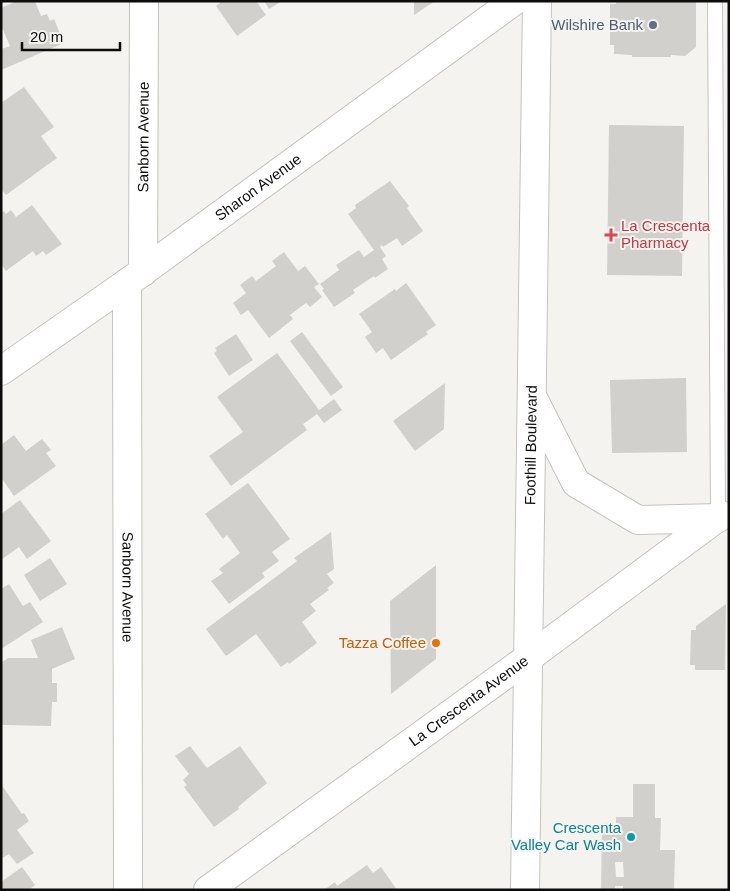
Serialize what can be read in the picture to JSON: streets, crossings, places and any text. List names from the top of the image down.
{
  "streets": {
    "street": [
      "Sanborn Avenue",
      "Sharon Avenue",
      "Foothill Boulevard",
      "La Crescenta Avenue"
    ]
  },
  "crossings": [
    ["Sanborn Avenue", "Sharon Avenue"],
    ["Foothill Boulevard", "La Crescenta Avenue"]
  ],
  "places": {
    "other": ["Wilshire Bank", "Tazza Coffee", "Crescenta Valley Car Wash"],
    "health": ["La Crescenta Pharmacy"]
  },
  "scale_bar": "20 m"
}
